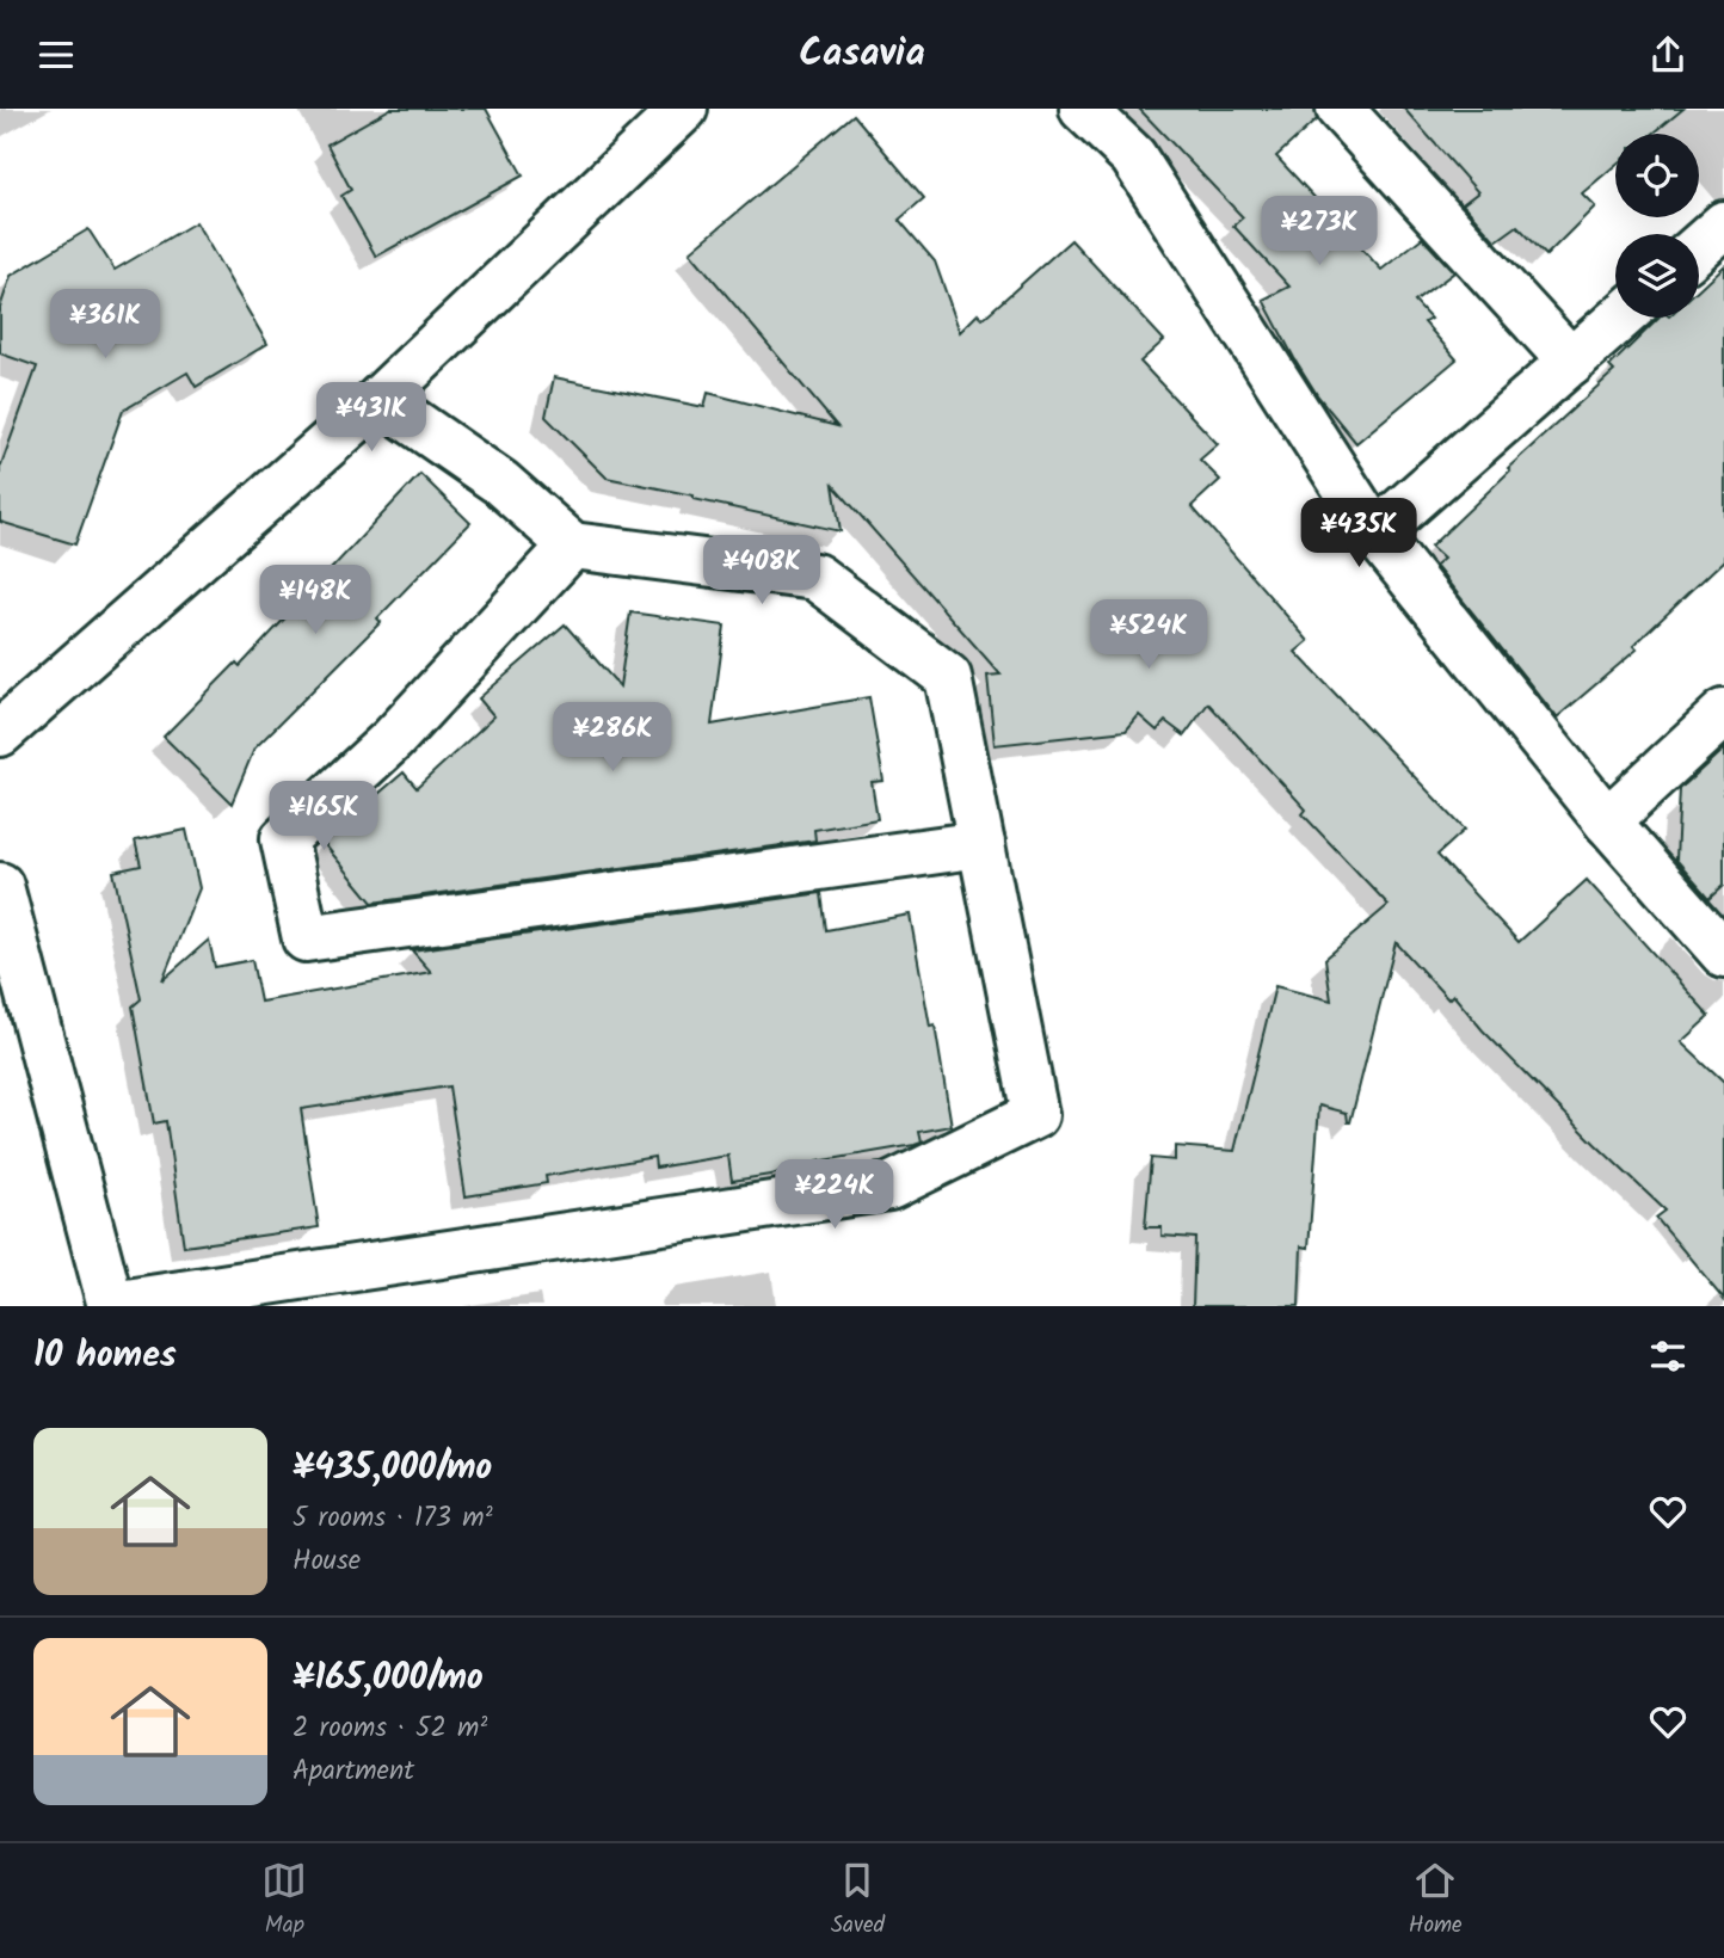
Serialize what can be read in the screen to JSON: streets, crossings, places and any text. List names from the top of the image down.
{
  "page": {
    "header": "Casavia",
    "price": [
      "¥273K",
      "¥361K",
      "¥431K",
      "¥435K",
      "¥408K",
      "¥148K",
      "¥524K",
      "¥286K",
      "¥165K",
      "¥224K"
    ],
    "heading": "10 homes",
    "list": [
      {
        "name": "¥435,000/mo",
        "note": "5 rooms · 173 m² · House"
      },
      {
        "name": "¥165,000/mo",
        "note": "2 rooms · 52 m² · Apartment"
      }
    ],
    "tabs": ["Map", "Saved", "Home"]
  }
}
